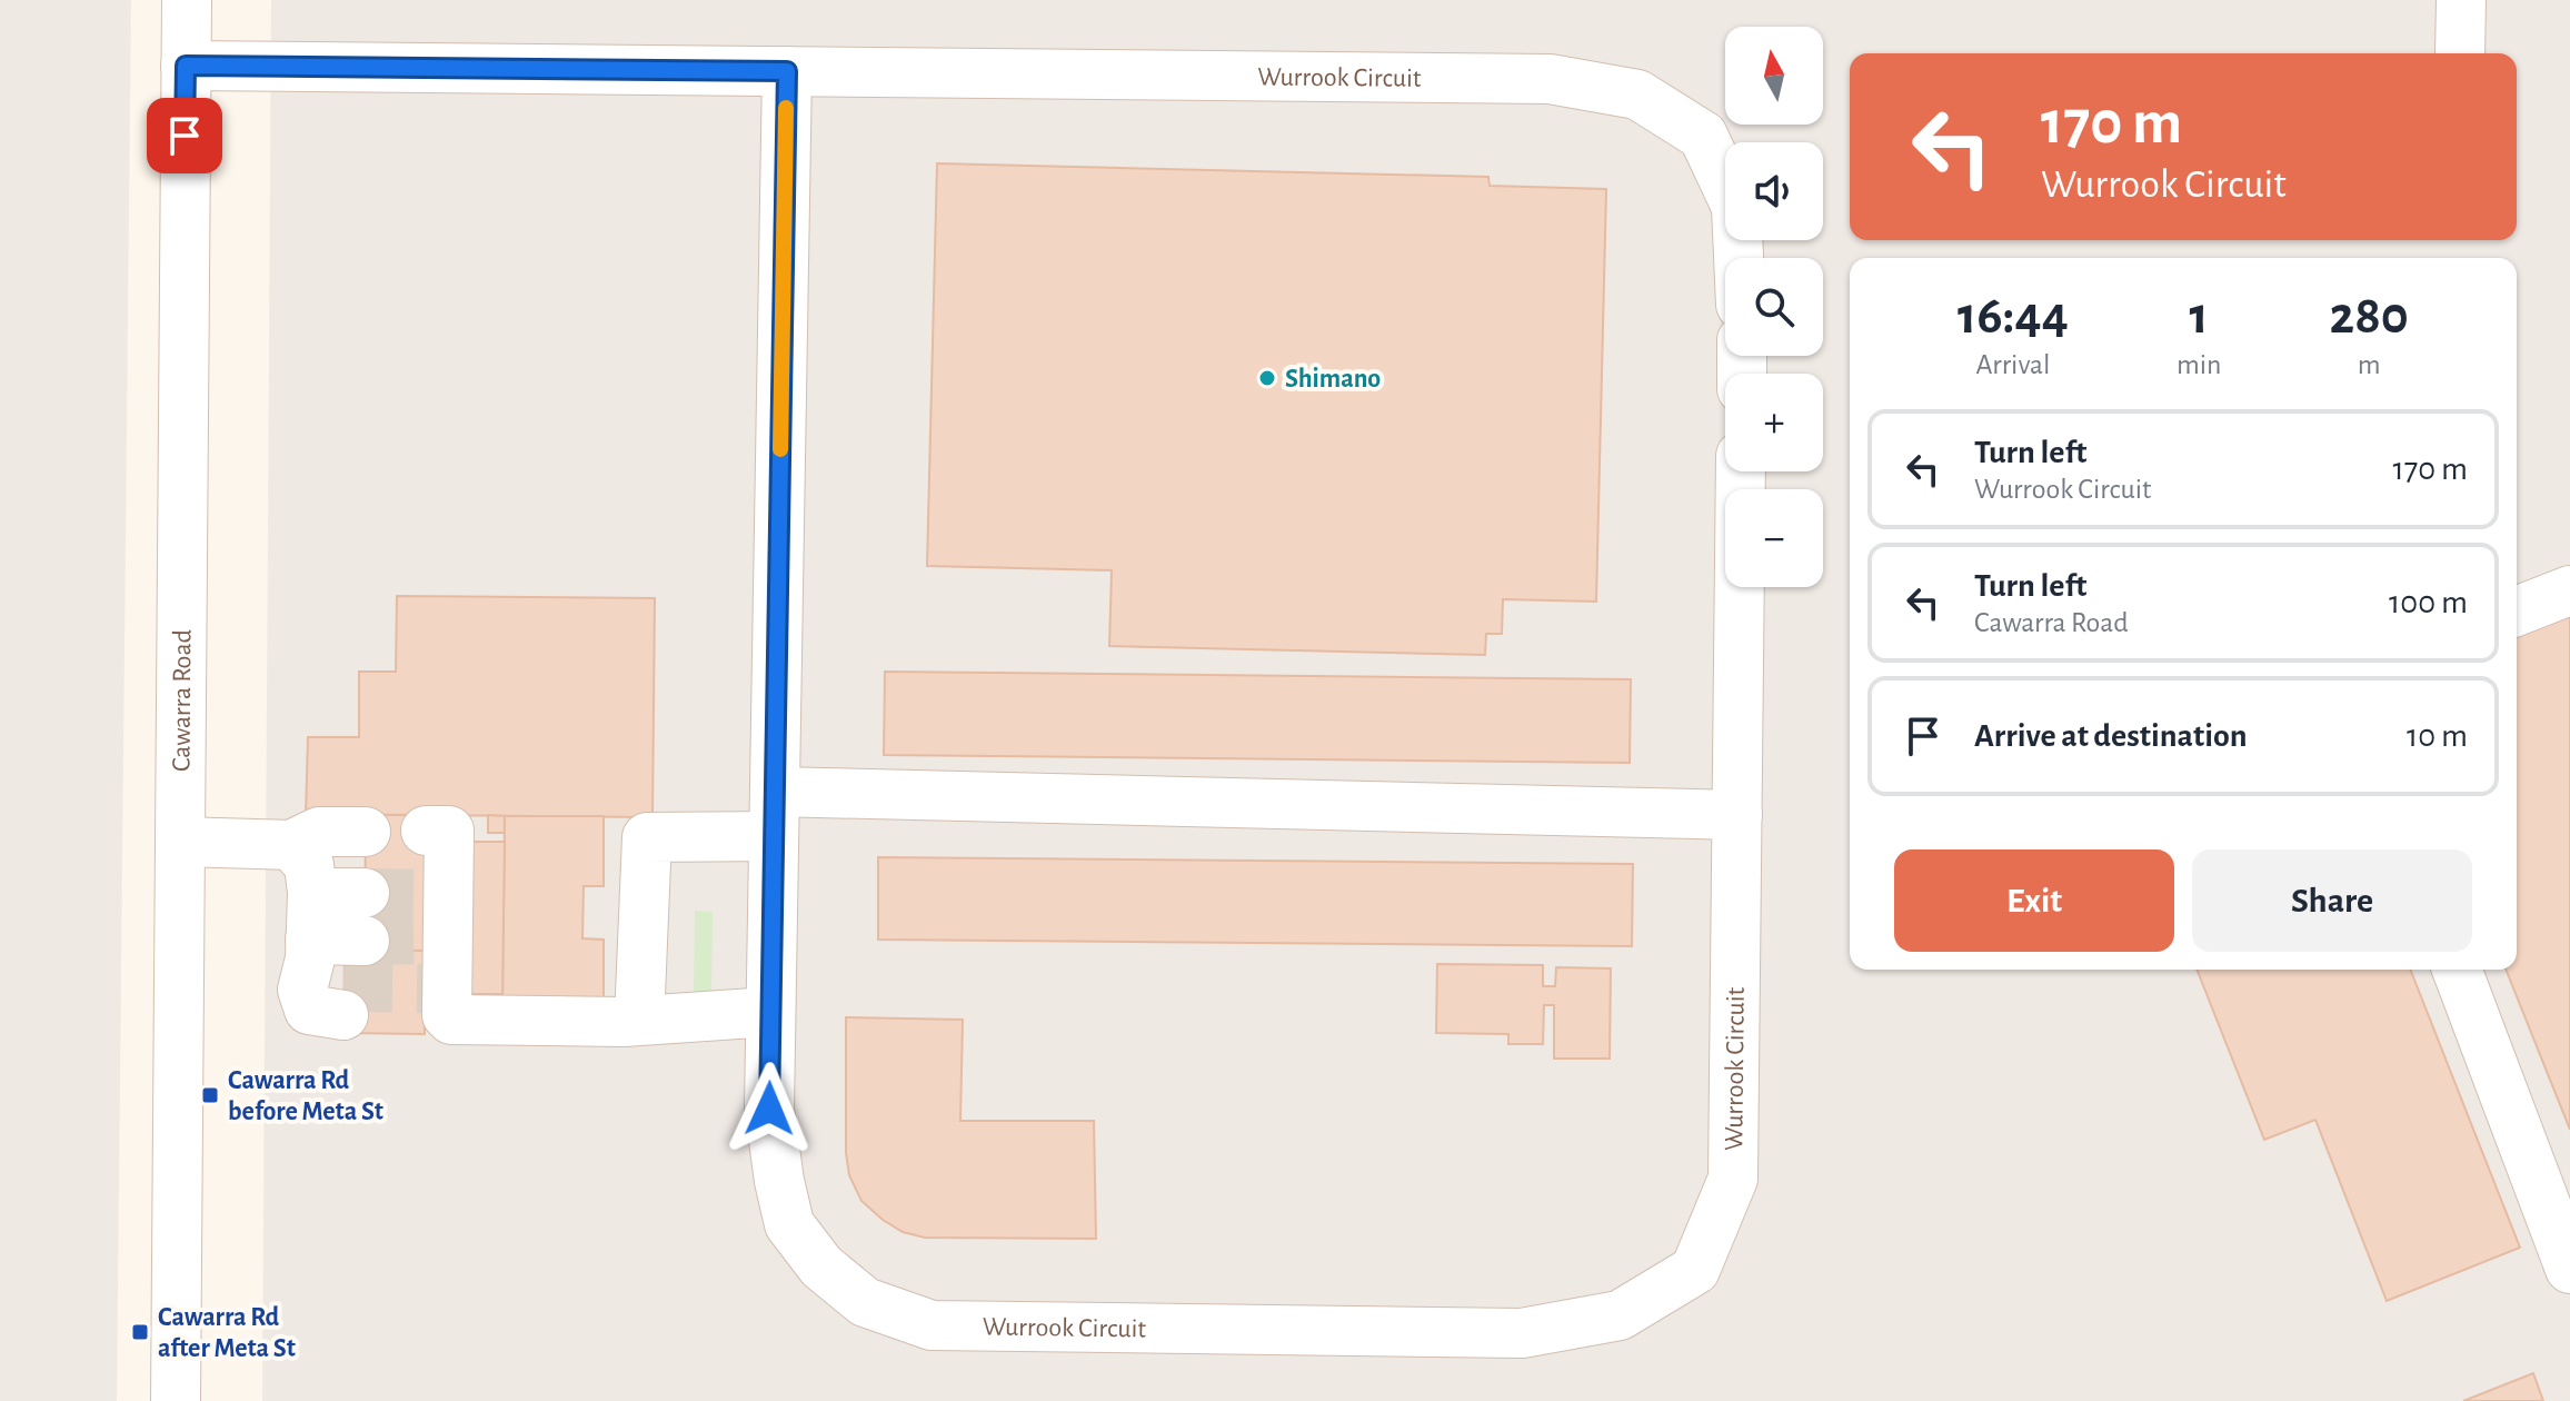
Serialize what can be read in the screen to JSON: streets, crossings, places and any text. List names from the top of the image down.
{
  "streets": {
    "street": ["Wurrook Circuit", "Cawarra Road"]
  },
  "crossings": [
    ["Wurrook Circuit", "Cawarra Road"]
  ],
  "places": {
    "other": ["Shimano"],
    "transit": ["Cawarra Rd before Meta St", "Cawarra Rd after Meta St"]
  },
  "north": "top",
  "page": {
    "map_buttons": ["+", "−"],
    "turn": ["170 m", "Wurrook Circuit"],
    "eta": [
      "16:44",
      "Arrival",
      "1",
      "min",
      "280",
      "m"
    ],
    "list": [
      {
        "name": "Turn left",
        "note": "Wurrook Circuit",
        "value": "170 m"
      },
      {
        "name": "Turn left",
        "note": "Cawarra Road",
        "value": "100 m"
      },
      {
        "name": "Arrive at destination",
        "value": "10 m"
      }
    ],
    "buttons": ["Exit", "Share"]
  }
}
